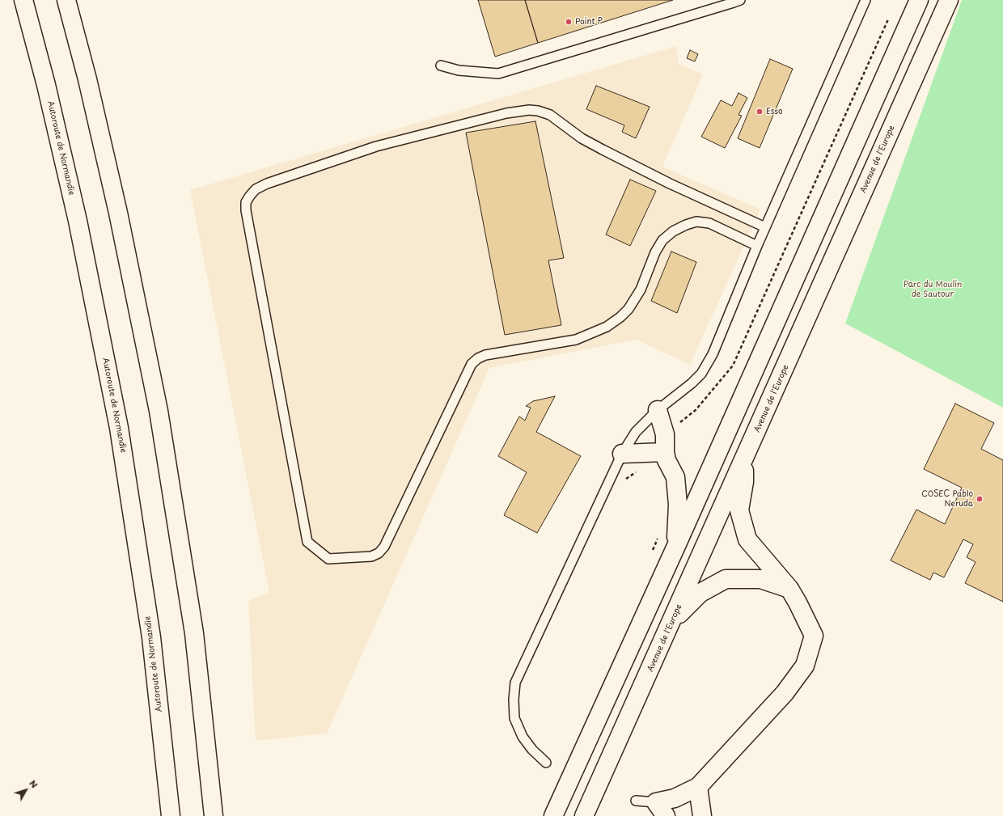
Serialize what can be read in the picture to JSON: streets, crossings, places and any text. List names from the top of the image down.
{
  "streets": {
    "main road": ["Autoroute de Normandie", "Avenue de l'Europe"]
  },
  "parks": ["Parc du Moulin de Sautour"],
  "places": ["Point P", "Esso", "COSEC Pablo Neruda"],
  "north": "top right"
}
